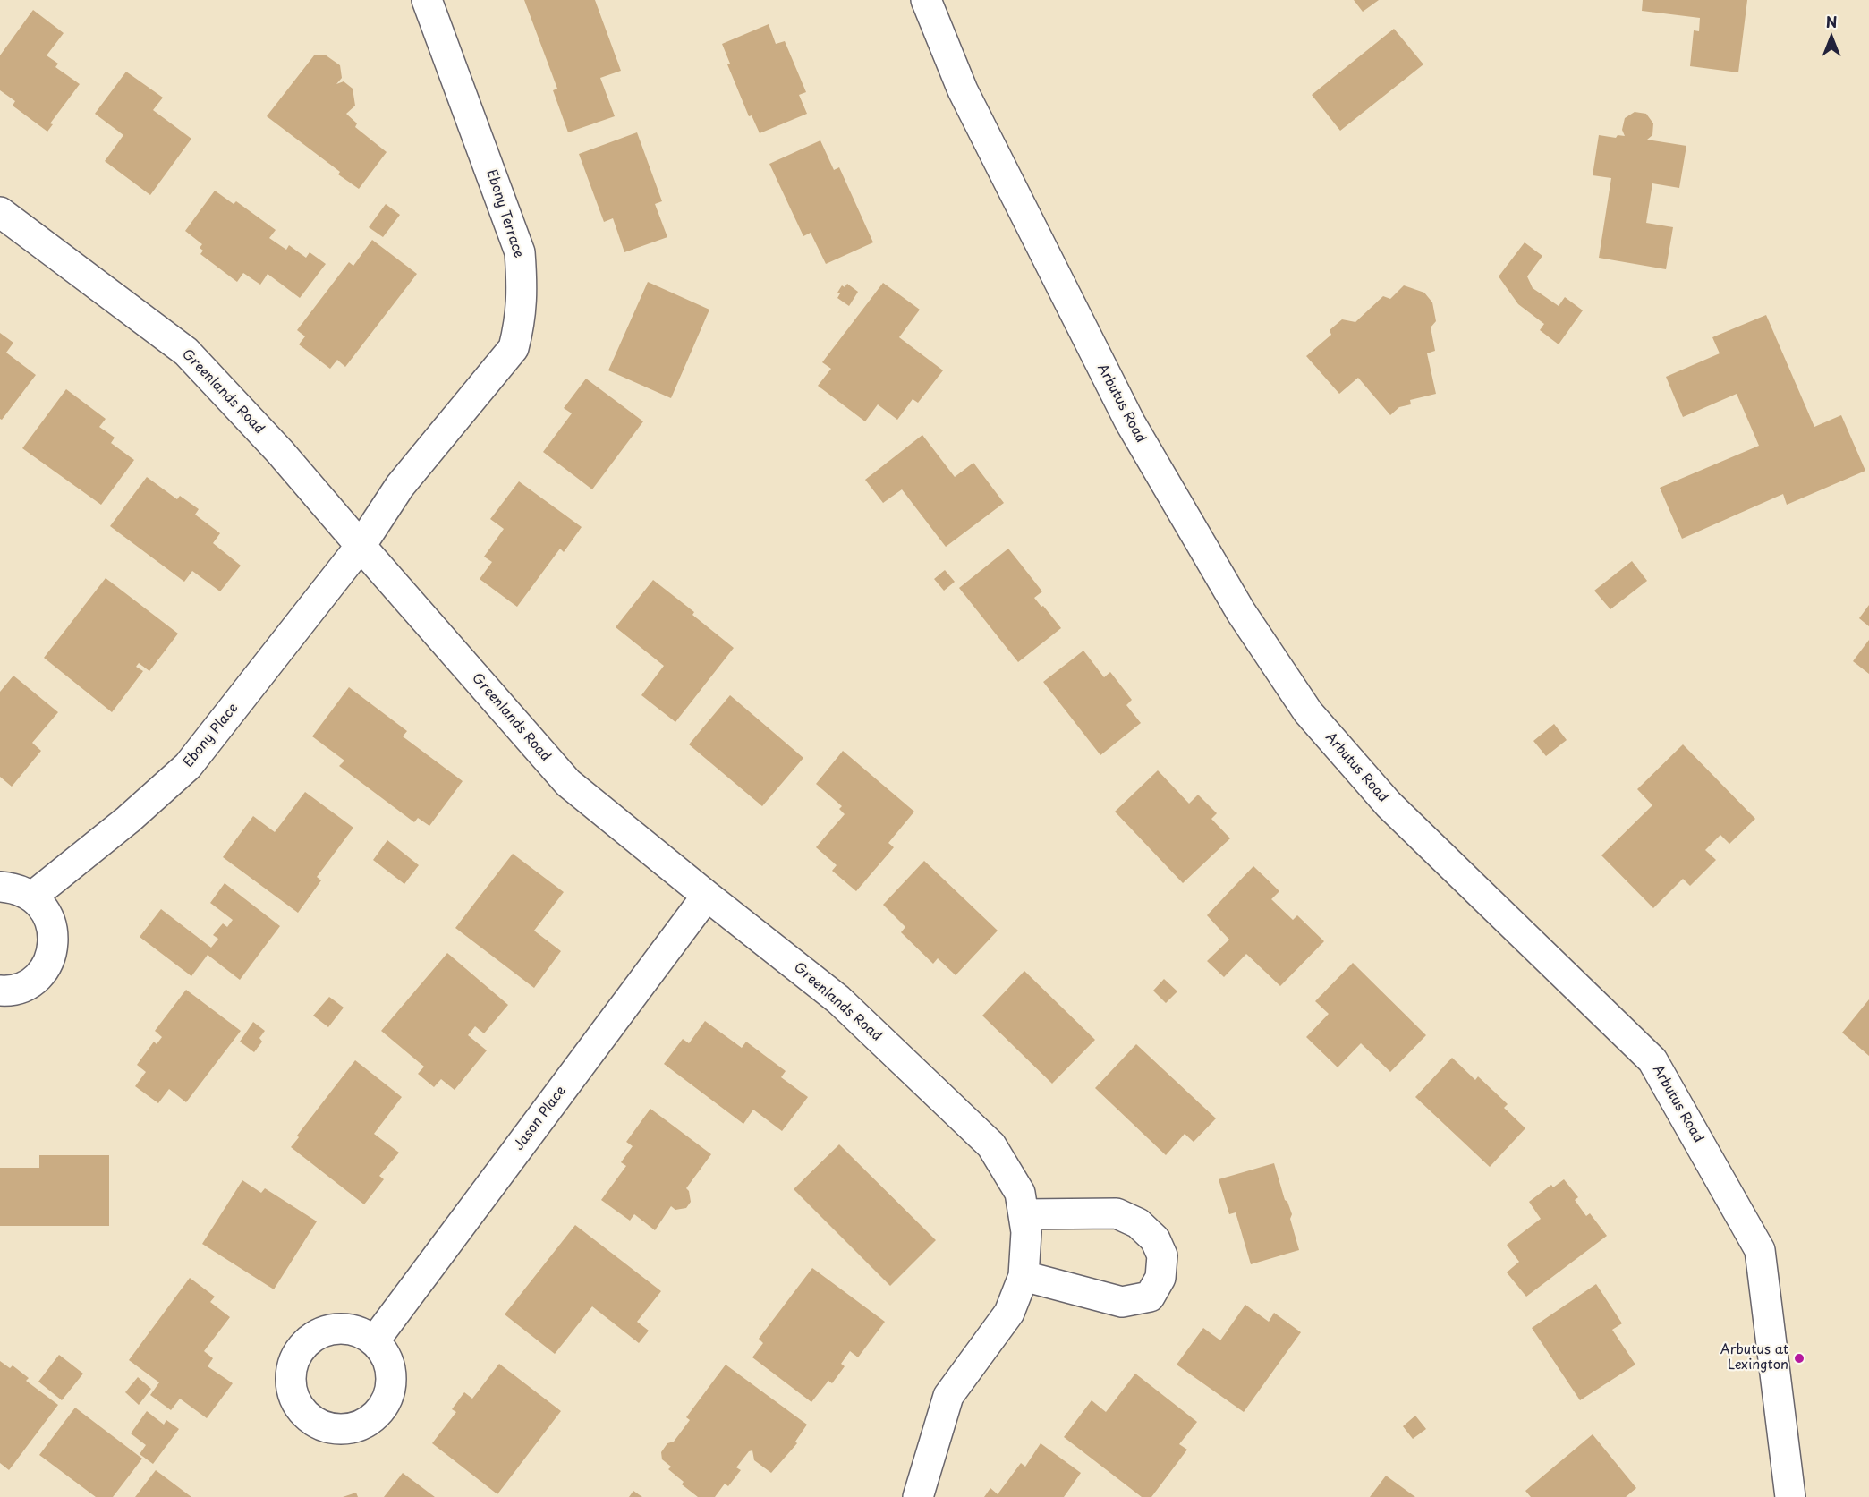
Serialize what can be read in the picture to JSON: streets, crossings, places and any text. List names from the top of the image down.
{
  "streets": {
    "street": [
      "Ebony Terrace",
      "Greenlands Road",
      "Arbutus Road",
      "Ebony Place",
      "Jason Place"
    ]
  },
  "crossings": [
    ["Ebony Terrace", "Greenlands Road"],
    ["Ebony Terrace", "Ebony Place"],
    ["Greenlands Road", "Ebony Place"],
    ["Greenlands Road", "Jason Place"]
  ],
  "places": ["Arbutus at Lexington"],
  "north": "top"
}
